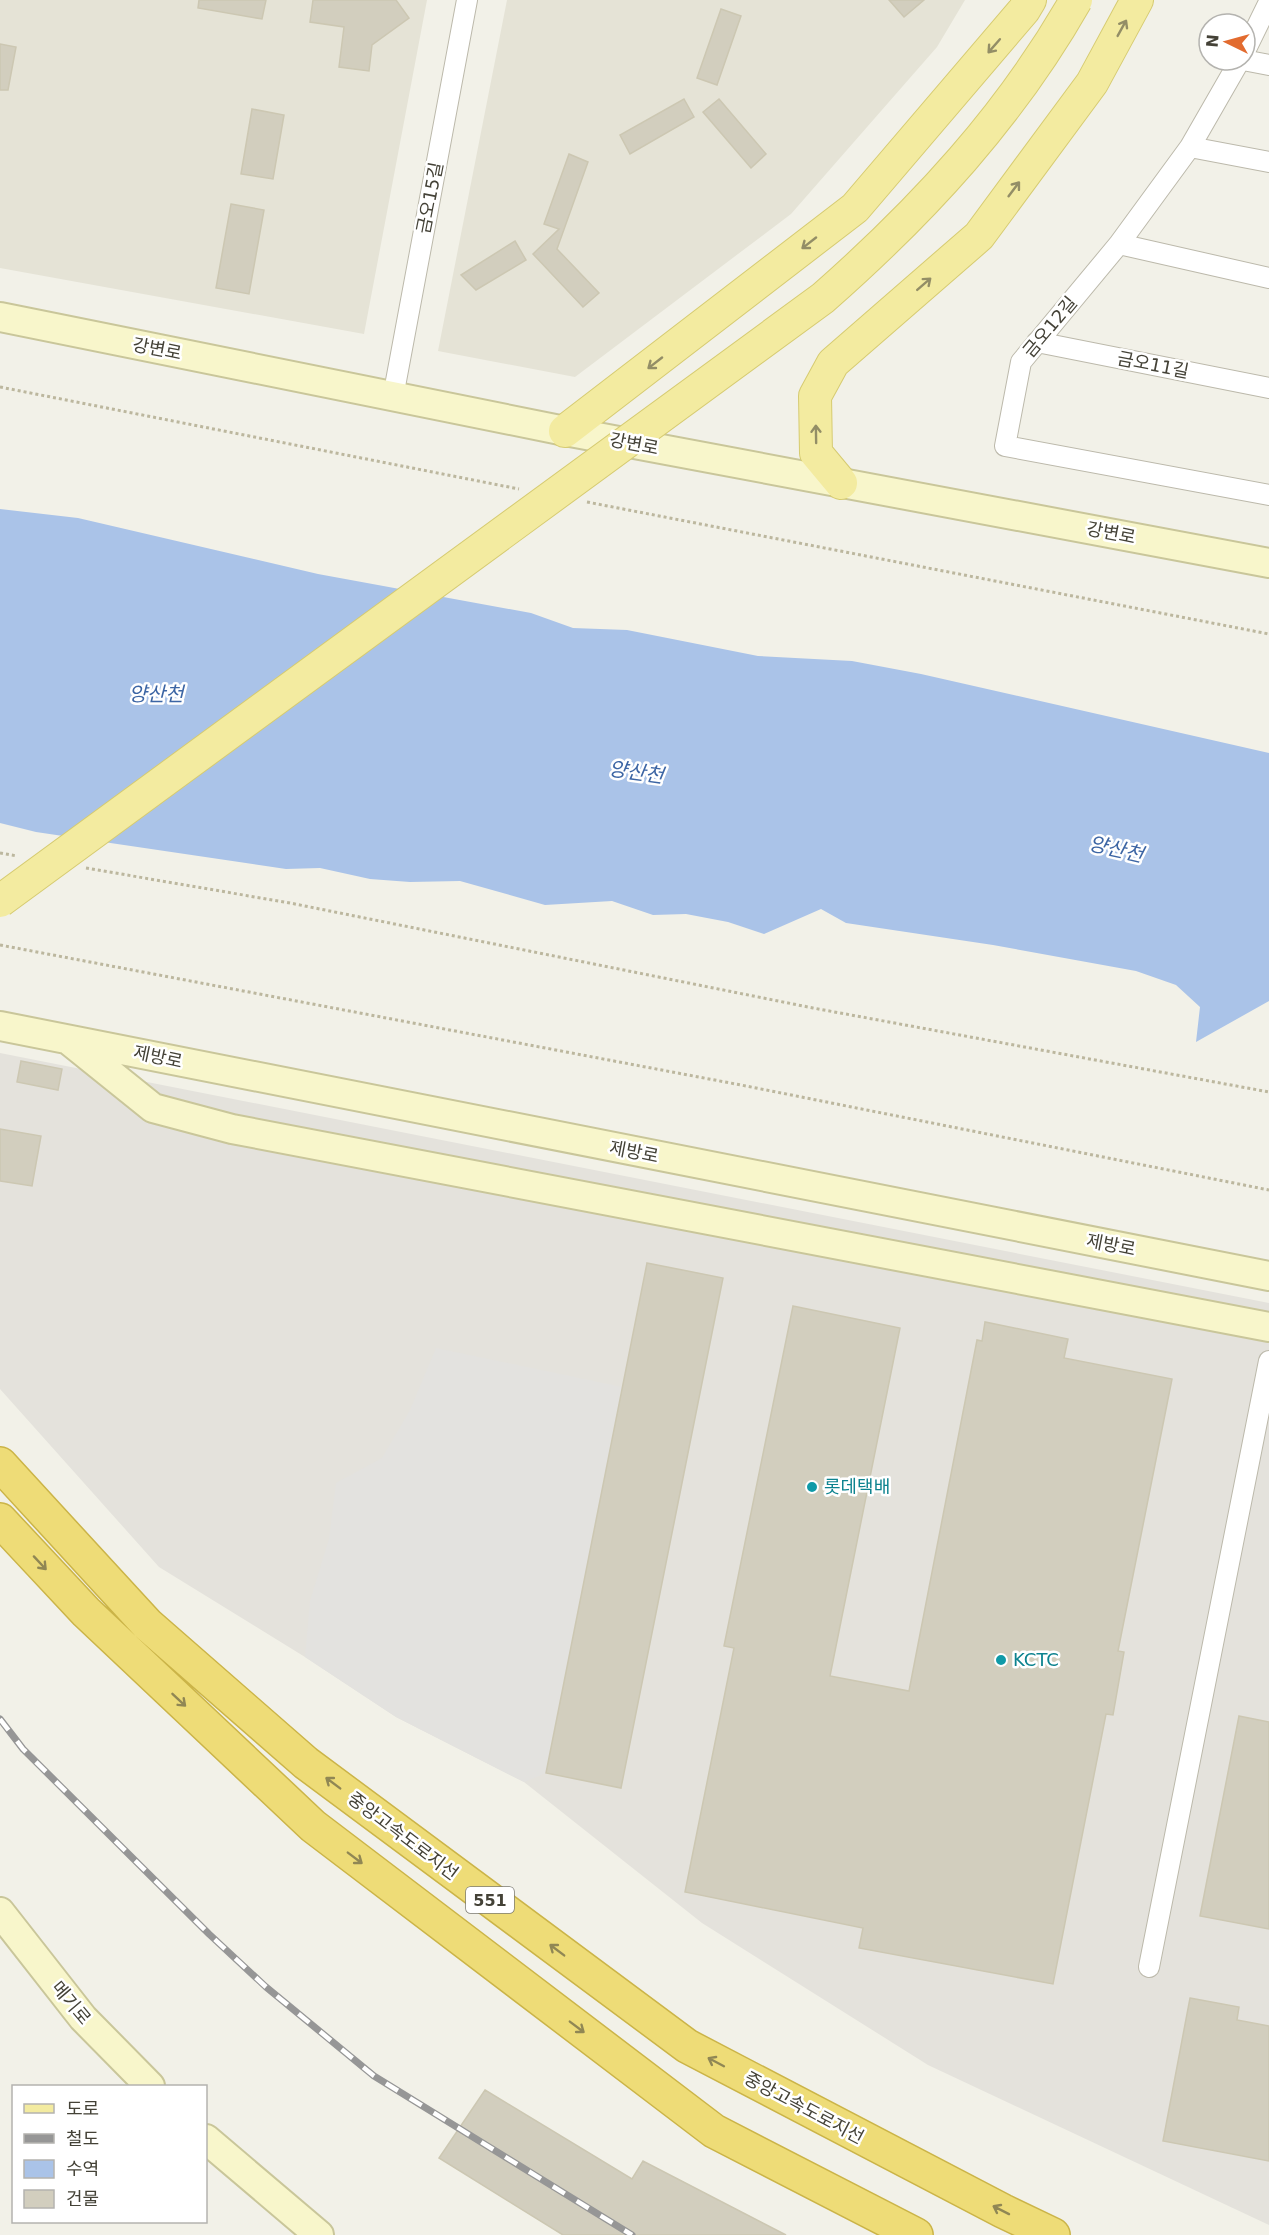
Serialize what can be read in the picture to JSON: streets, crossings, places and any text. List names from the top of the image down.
{
  "streets": {
    "highway": ["중앙고속도로지선", "551"],
    "street": [
      "금오15길",
      "금오12길",
      "강변로",
      "금오11길",
      "제방로",
      "메기로"
    ]
  },
  "crossings": [
    ["금오15길", "강변로"],
    ["금오12길", "금오11길"]
  ],
  "water": ["양산천"],
  "places": ["롯데택배", "KCTC"],
  "legend": [
    "도로",
    "철도",
    "수역",
    "건물"
  ],
  "north": "left"
}
